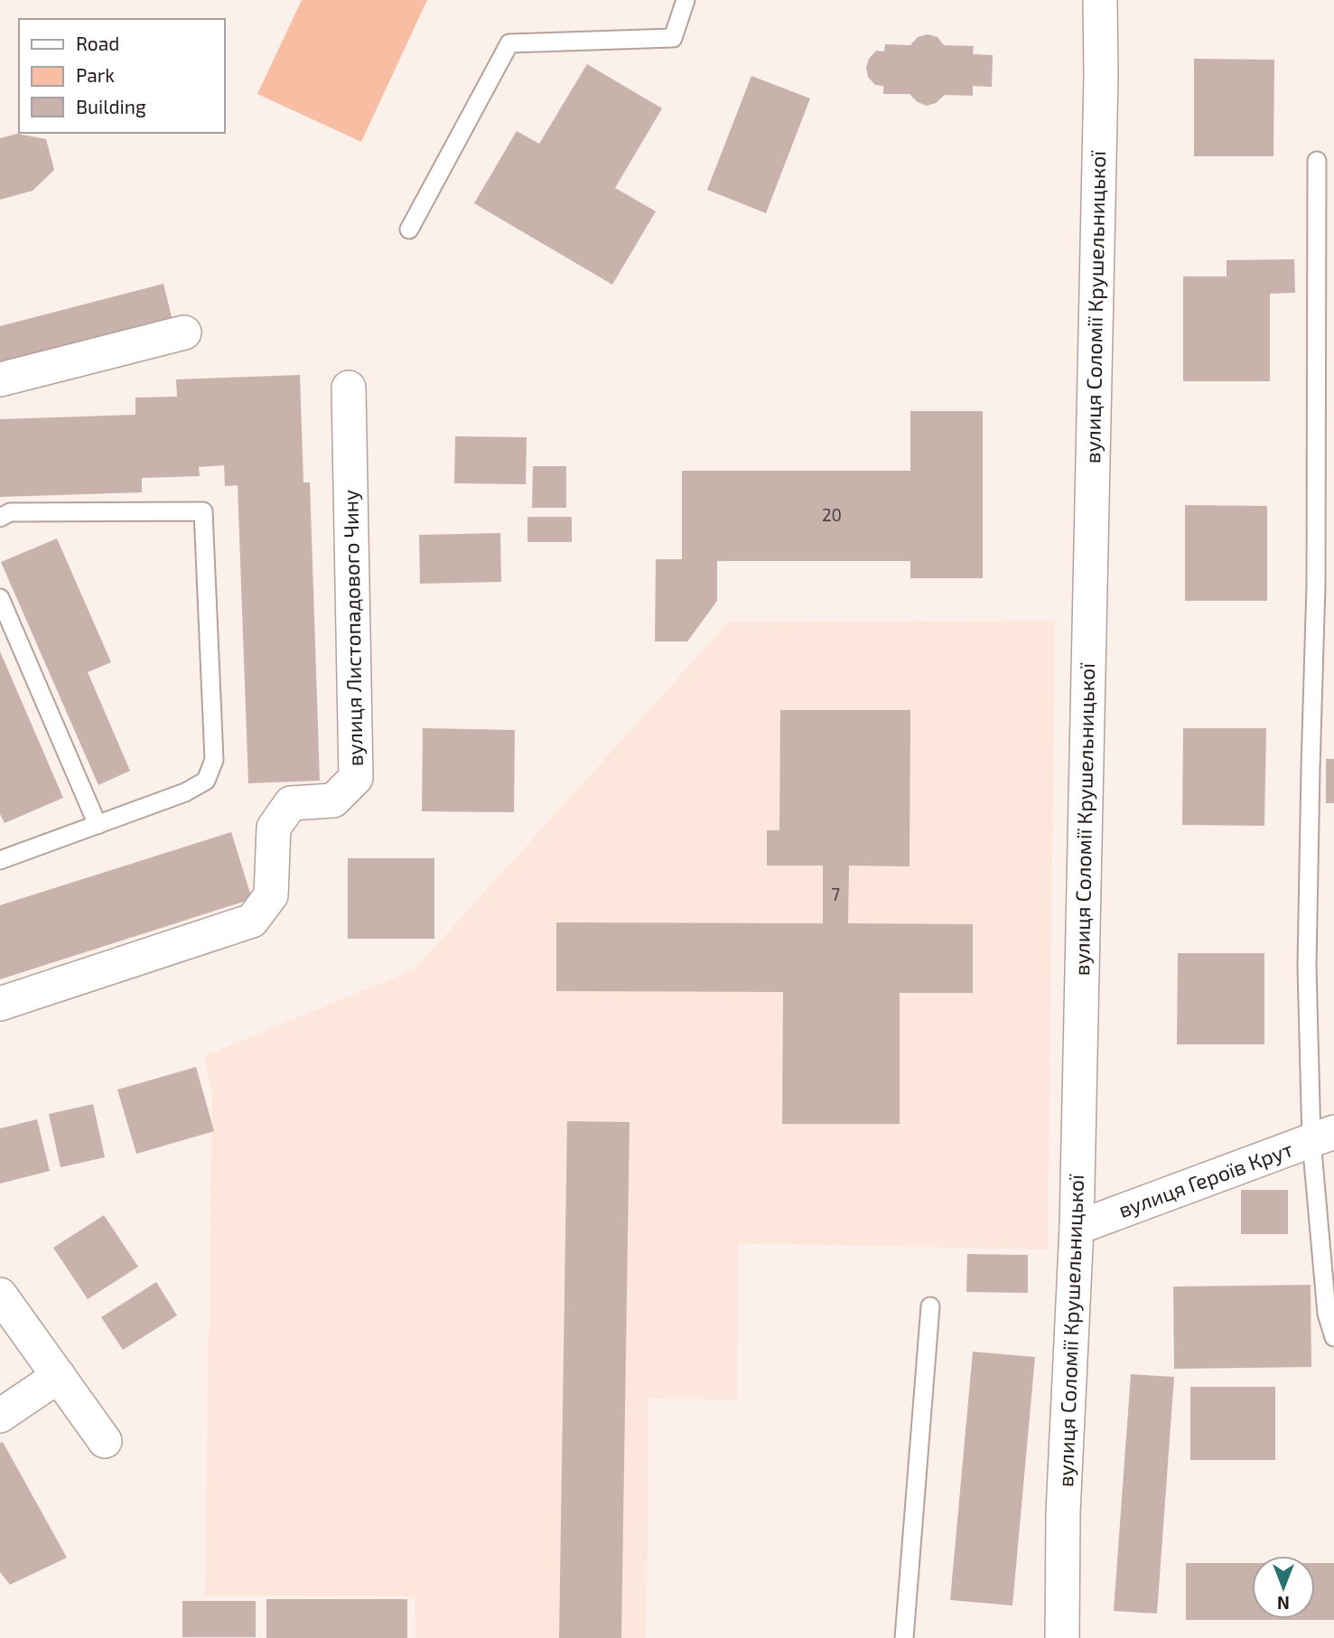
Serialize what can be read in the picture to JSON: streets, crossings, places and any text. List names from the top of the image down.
{
  "streets": {
    "street": ["вулиця Соломії Крушельницької", "вулиця Листопадового Чину", "вулиця Героїв Крут"]
  },
  "crossings": [
    ["вулиця Соломії Крушельницької", "вулиця Героїв Крут"]
  ],
  "house_numbers": ["20", "7"],
  "legend": ["Road", "Park", "Building"],
  "north": "bottom"
}
